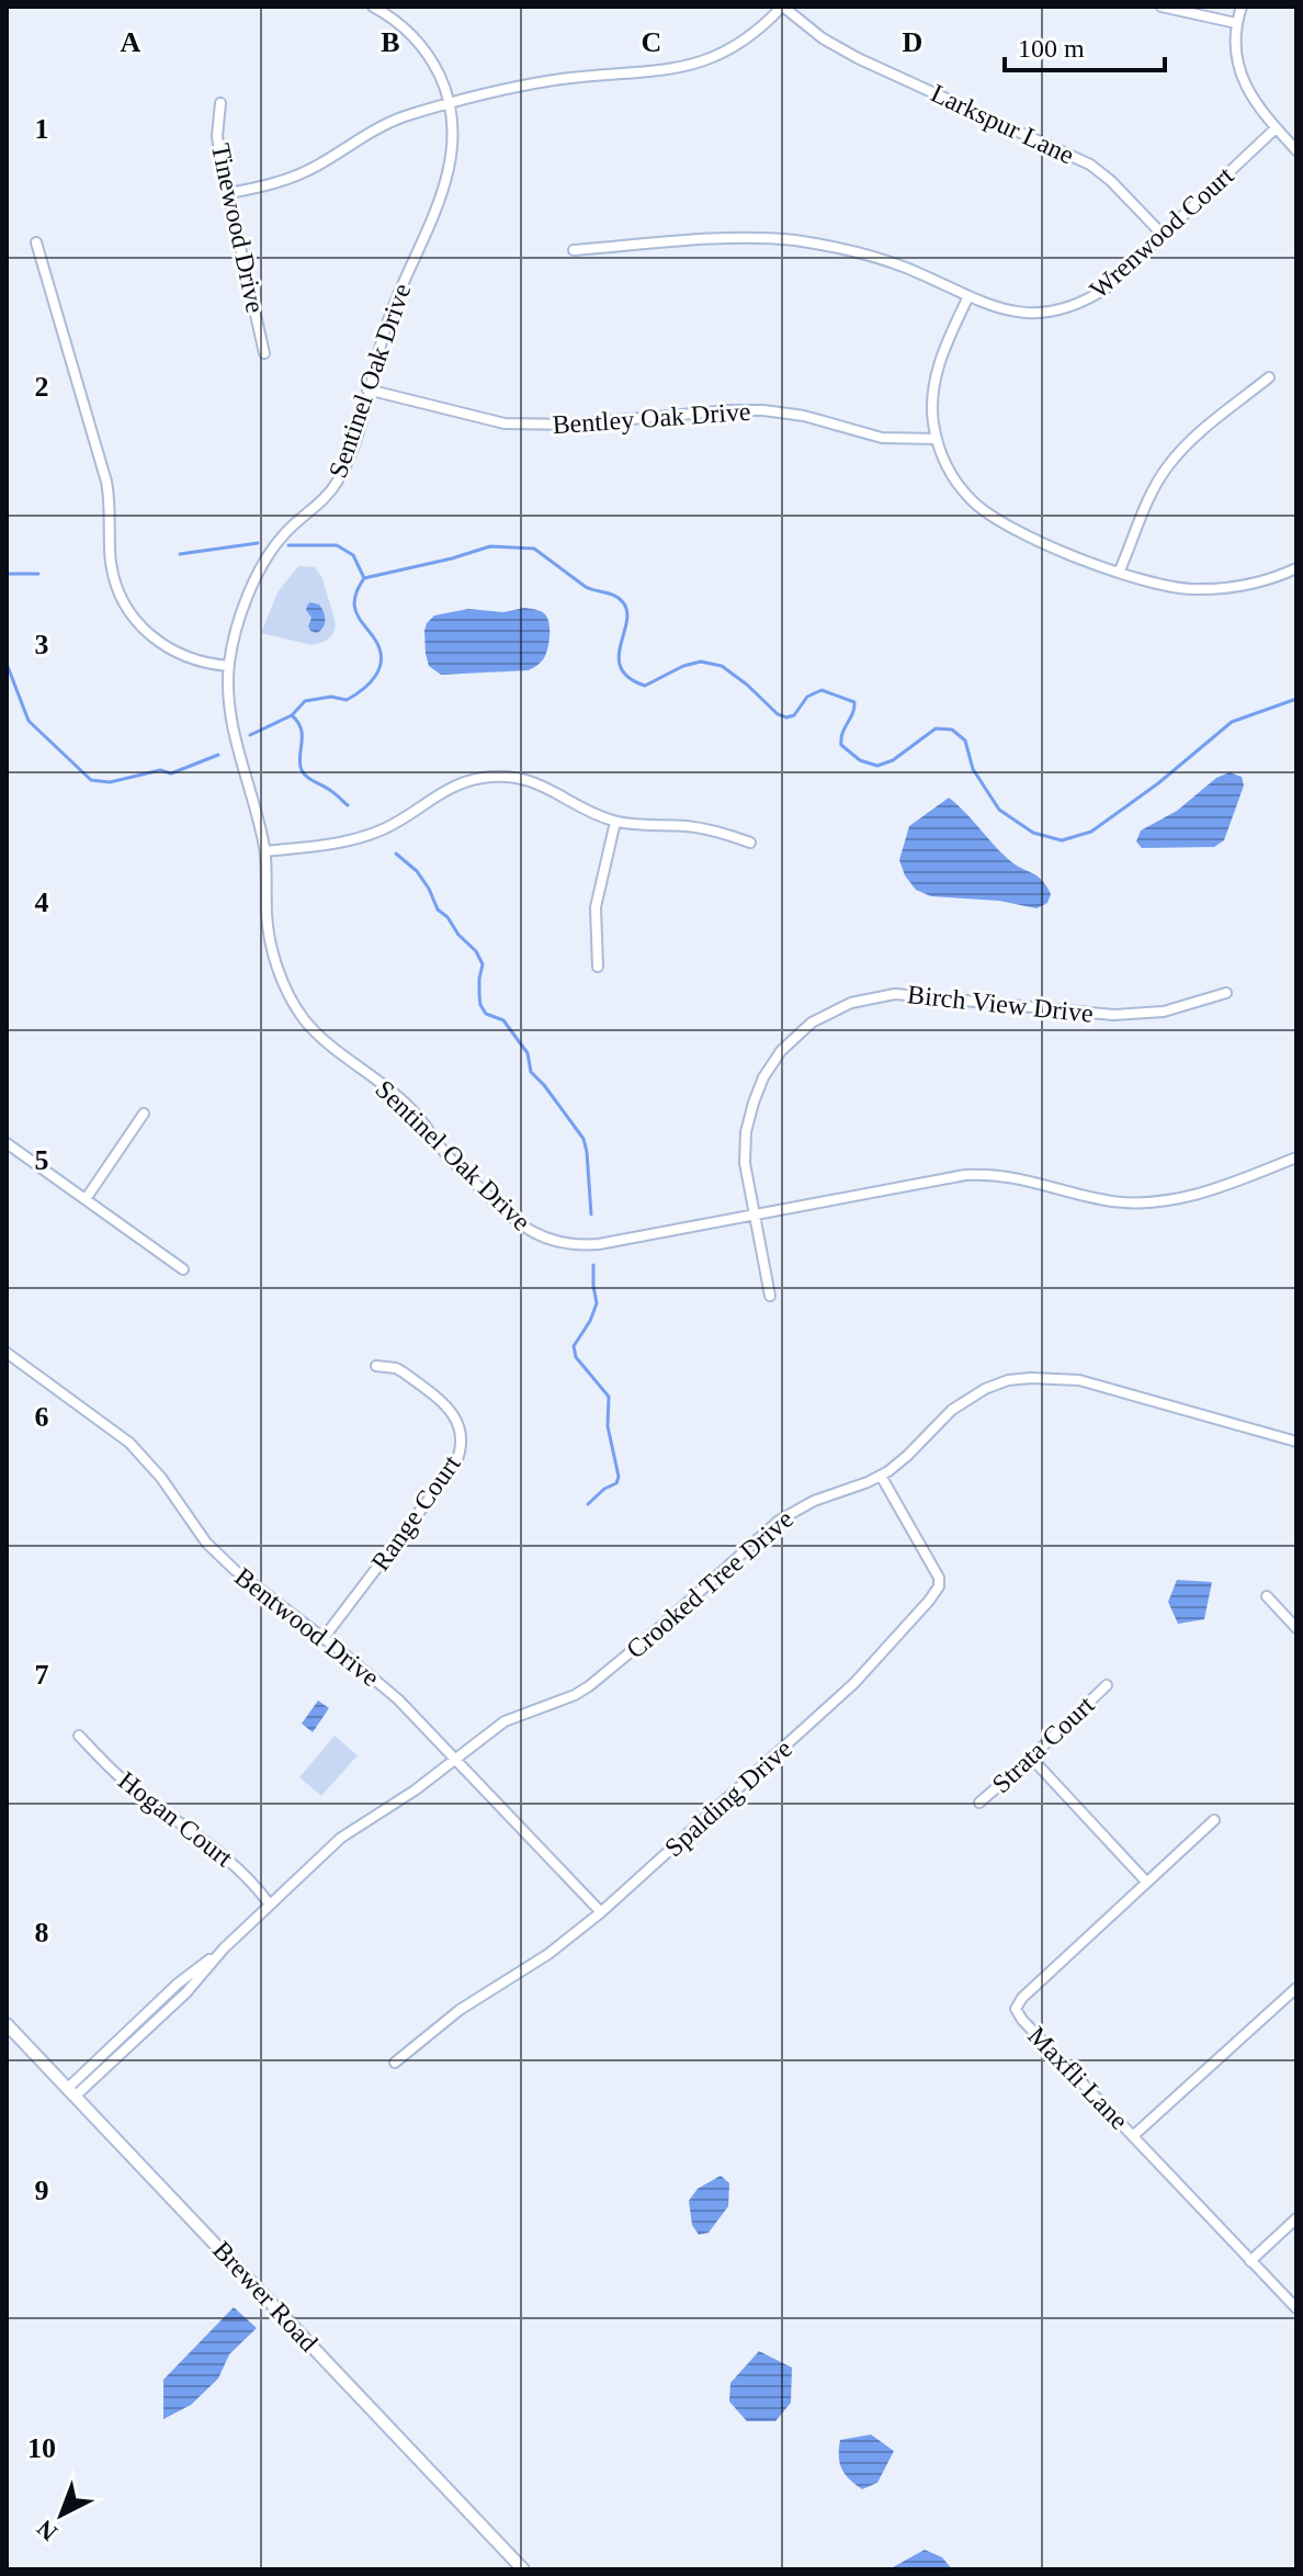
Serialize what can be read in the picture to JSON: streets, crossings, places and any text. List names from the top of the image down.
{
  "streets": {
    "street": [
      "Larkspur Lane",
      "Tinewood Drive",
      "Wrenwood Court",
      "Sentinel Oak Drive",
      "Bentley Oak Drive",
      "Birch View Drive",
      "Range Court",
      "Crooked Tree Drive",
      "Bentwood Drive",
      "Strata Court",
      "Spalding Drive",
      "Hogan Court",
      "Maxfli Lane",
      "Brewer Road"
    ]
  },
  "crossings": [
    ["Larkspur Lane", "Wrenwood Court"],
    ["Sentinel Oak Drive", "Bentley Oak Drive"],
    ["Sentinel Oak Drive", "Birch View Drive"],
    ["Range Court", "Bentwood Drive"],
    ["Crooked Tree Drive", "Bentwood Drive"],
    ["Crooked Tree Drive", "Spalding Drive"],
    ["Crooked Tree Drive", "Hogan Court"],
    ["Crooked Tree Drive", "Brewer Road"],
    ["Bentwood Drive", "Spalding Drive"]
  ],
  "scale_bar": "100 m",
  "north": "bottom left",
  "grid": {
    "columns": [
      "A",
      "B",
      "C",
      "D"
    ],
    "rows": [
      "1",
      "2",
      "3",
      "4",
      "5",
      "6",
      "7",
      "8",
      "9",
      "10"
    ]
  }
}
